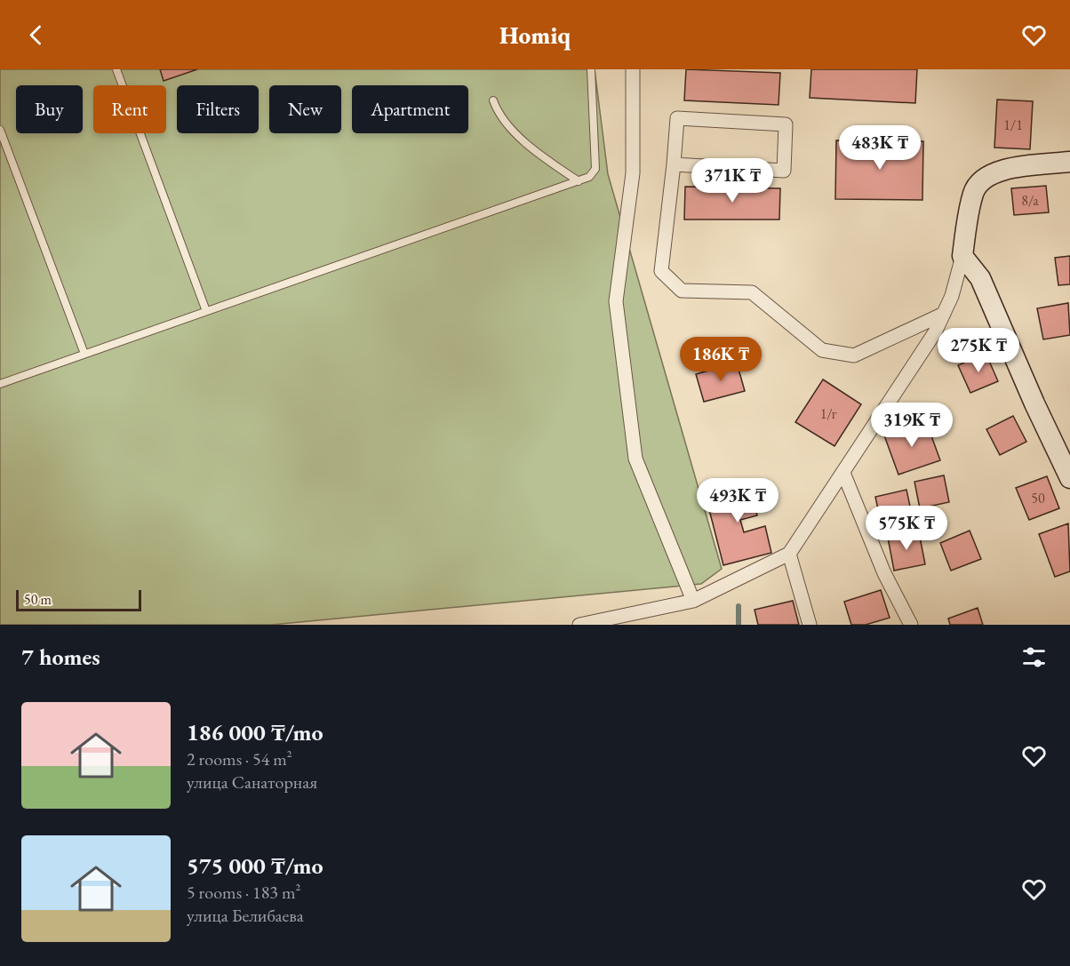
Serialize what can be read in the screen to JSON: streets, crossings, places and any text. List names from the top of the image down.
{
  "house_numbers": [
    "1/1",
    "8/а",
    "1/г",
    "50"
  ],
  "scale_bar": "50 m",
  "page": {
    "header": "Homiq",
    "chip": [
      "Buy",
      "Rent",
      "Filters",
      "New",
      "Apartment"
    ],
    "price": [
      "483K ₸",
      "371K ₸",
      "275K ₸",
      "186K ₸",
      "319K ₸",
      "493K ₸",
      "575K ₸"
    ],
    "scale": "50 m",
    "heading": "7 homes",
    "list": [
      {
        "name": "186 000 ₸/mo",
        "note": "2 rooms · 54 m² · улица Санаторная"
      },
      {
        "name": "575 000 ₸/mo",
        "note": "5 rooms · 183 m² · улица Белибаева"
      }
    ]
  }
}
